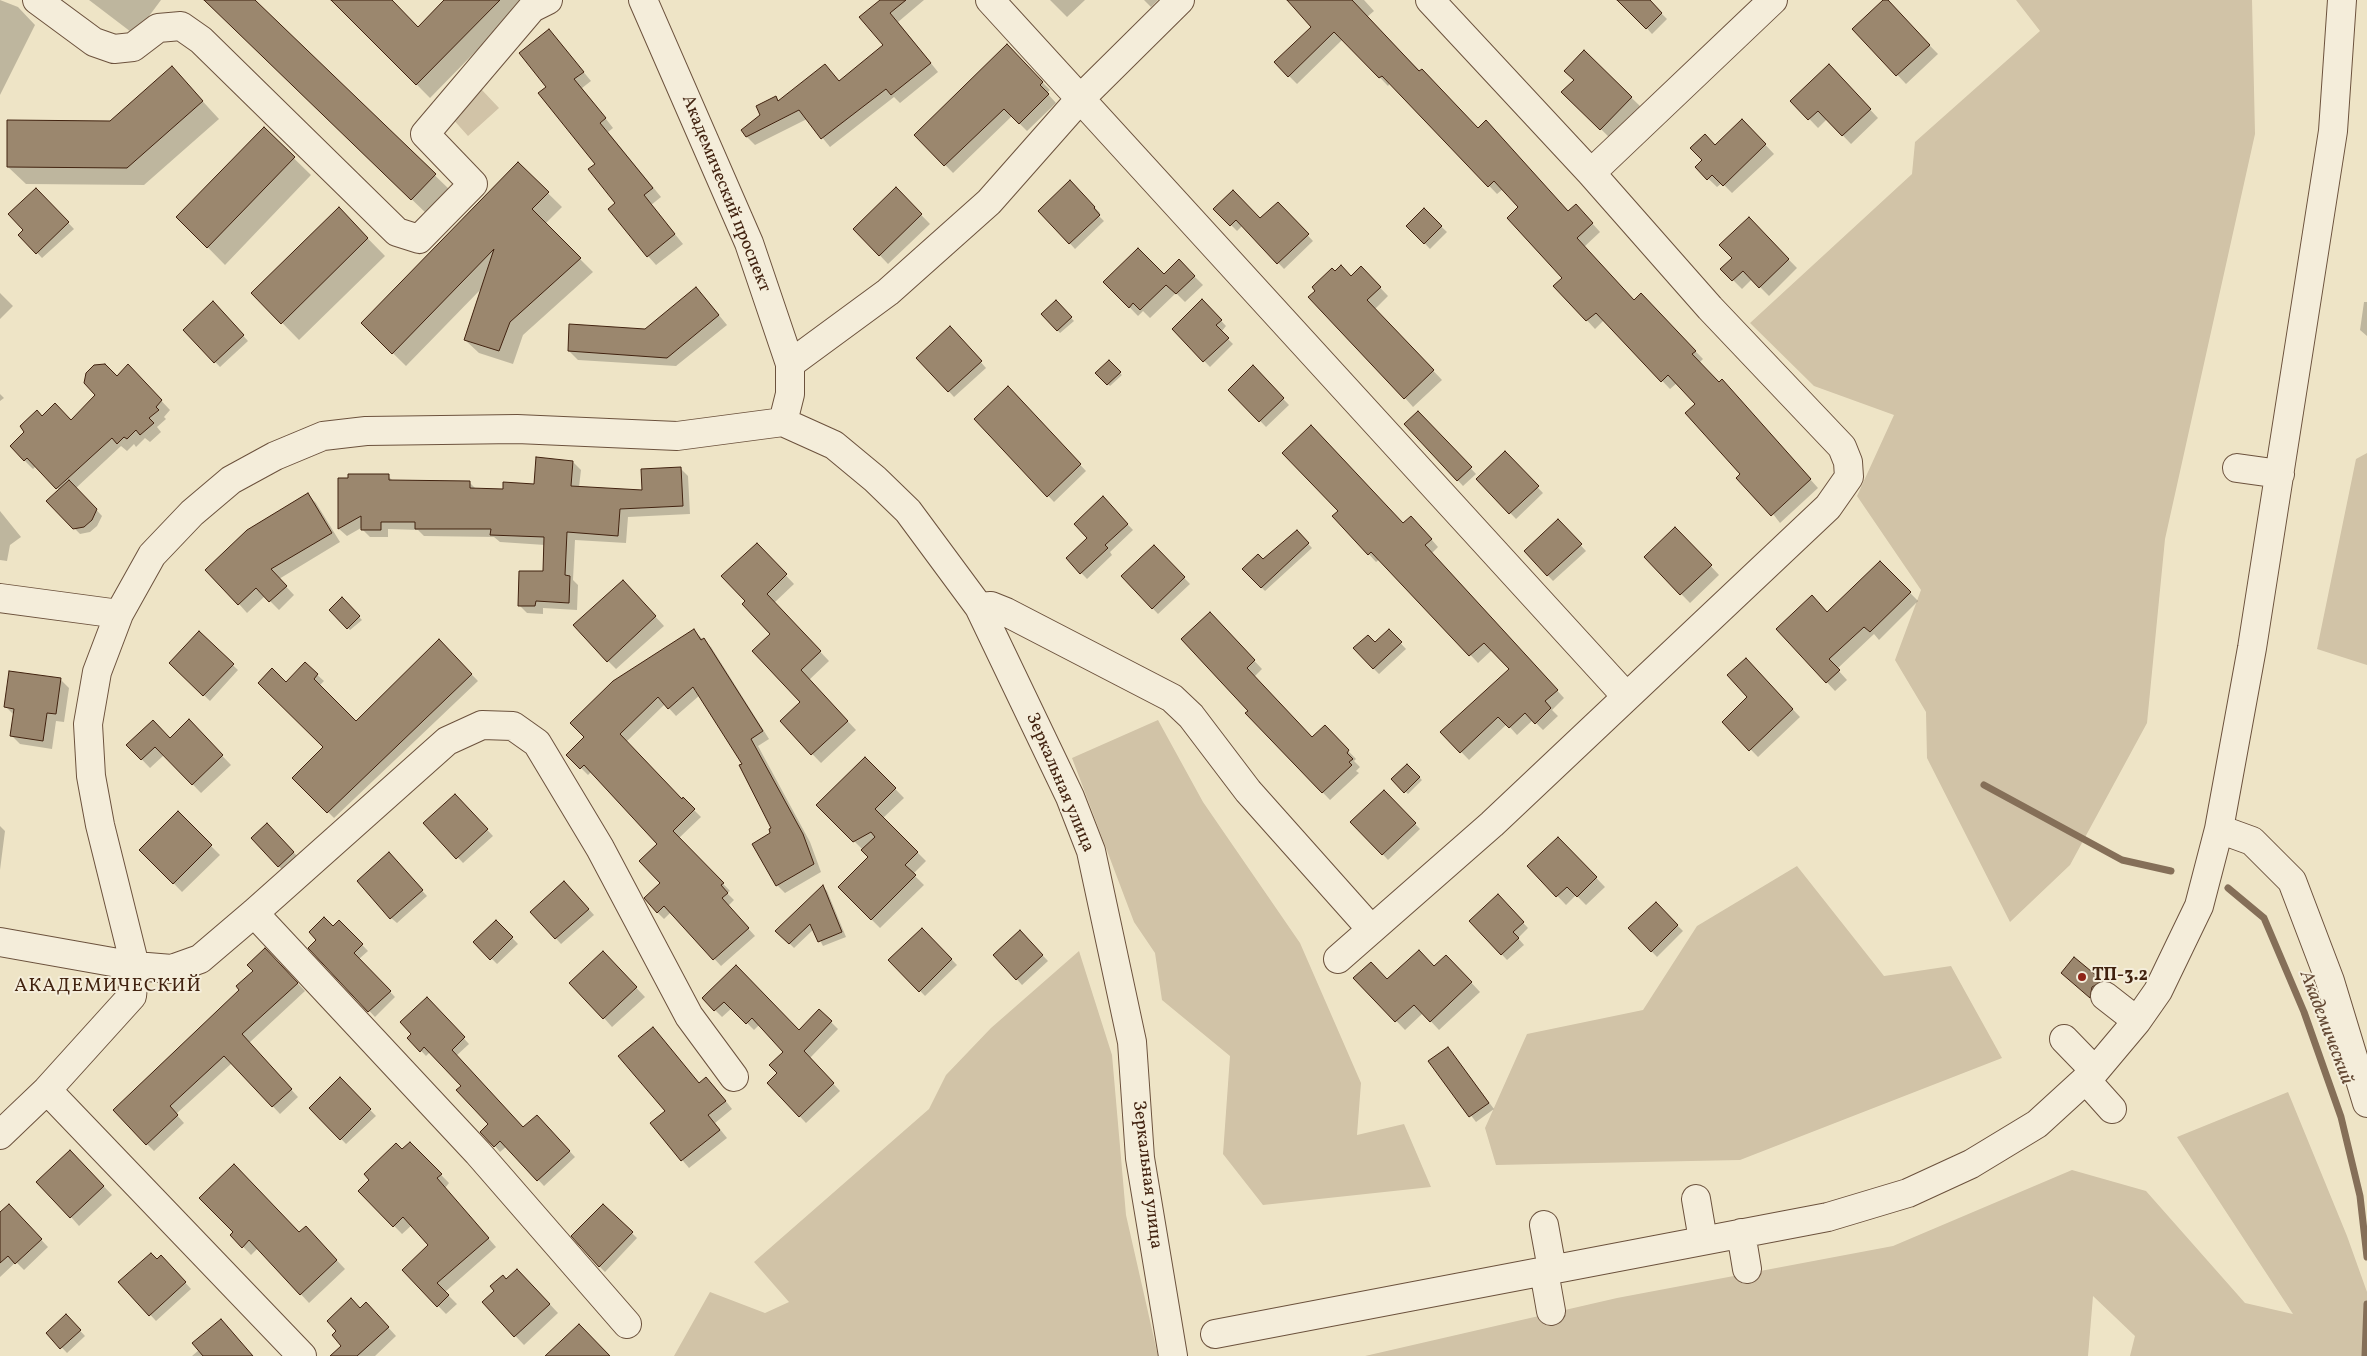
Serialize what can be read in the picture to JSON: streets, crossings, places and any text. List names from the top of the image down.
{
  "streets": {
    "street": ["Академический проспект", "Зеркальная улица"]
  },
  "crossings": [
    ["Академический проспект", "Зеркальная улица"]
  ],
  "districts": ["АКАДЕМИЧЕСКИЙ"],
  "water": ["Академический"],
  "places": ["ТП-3.2"]
}
